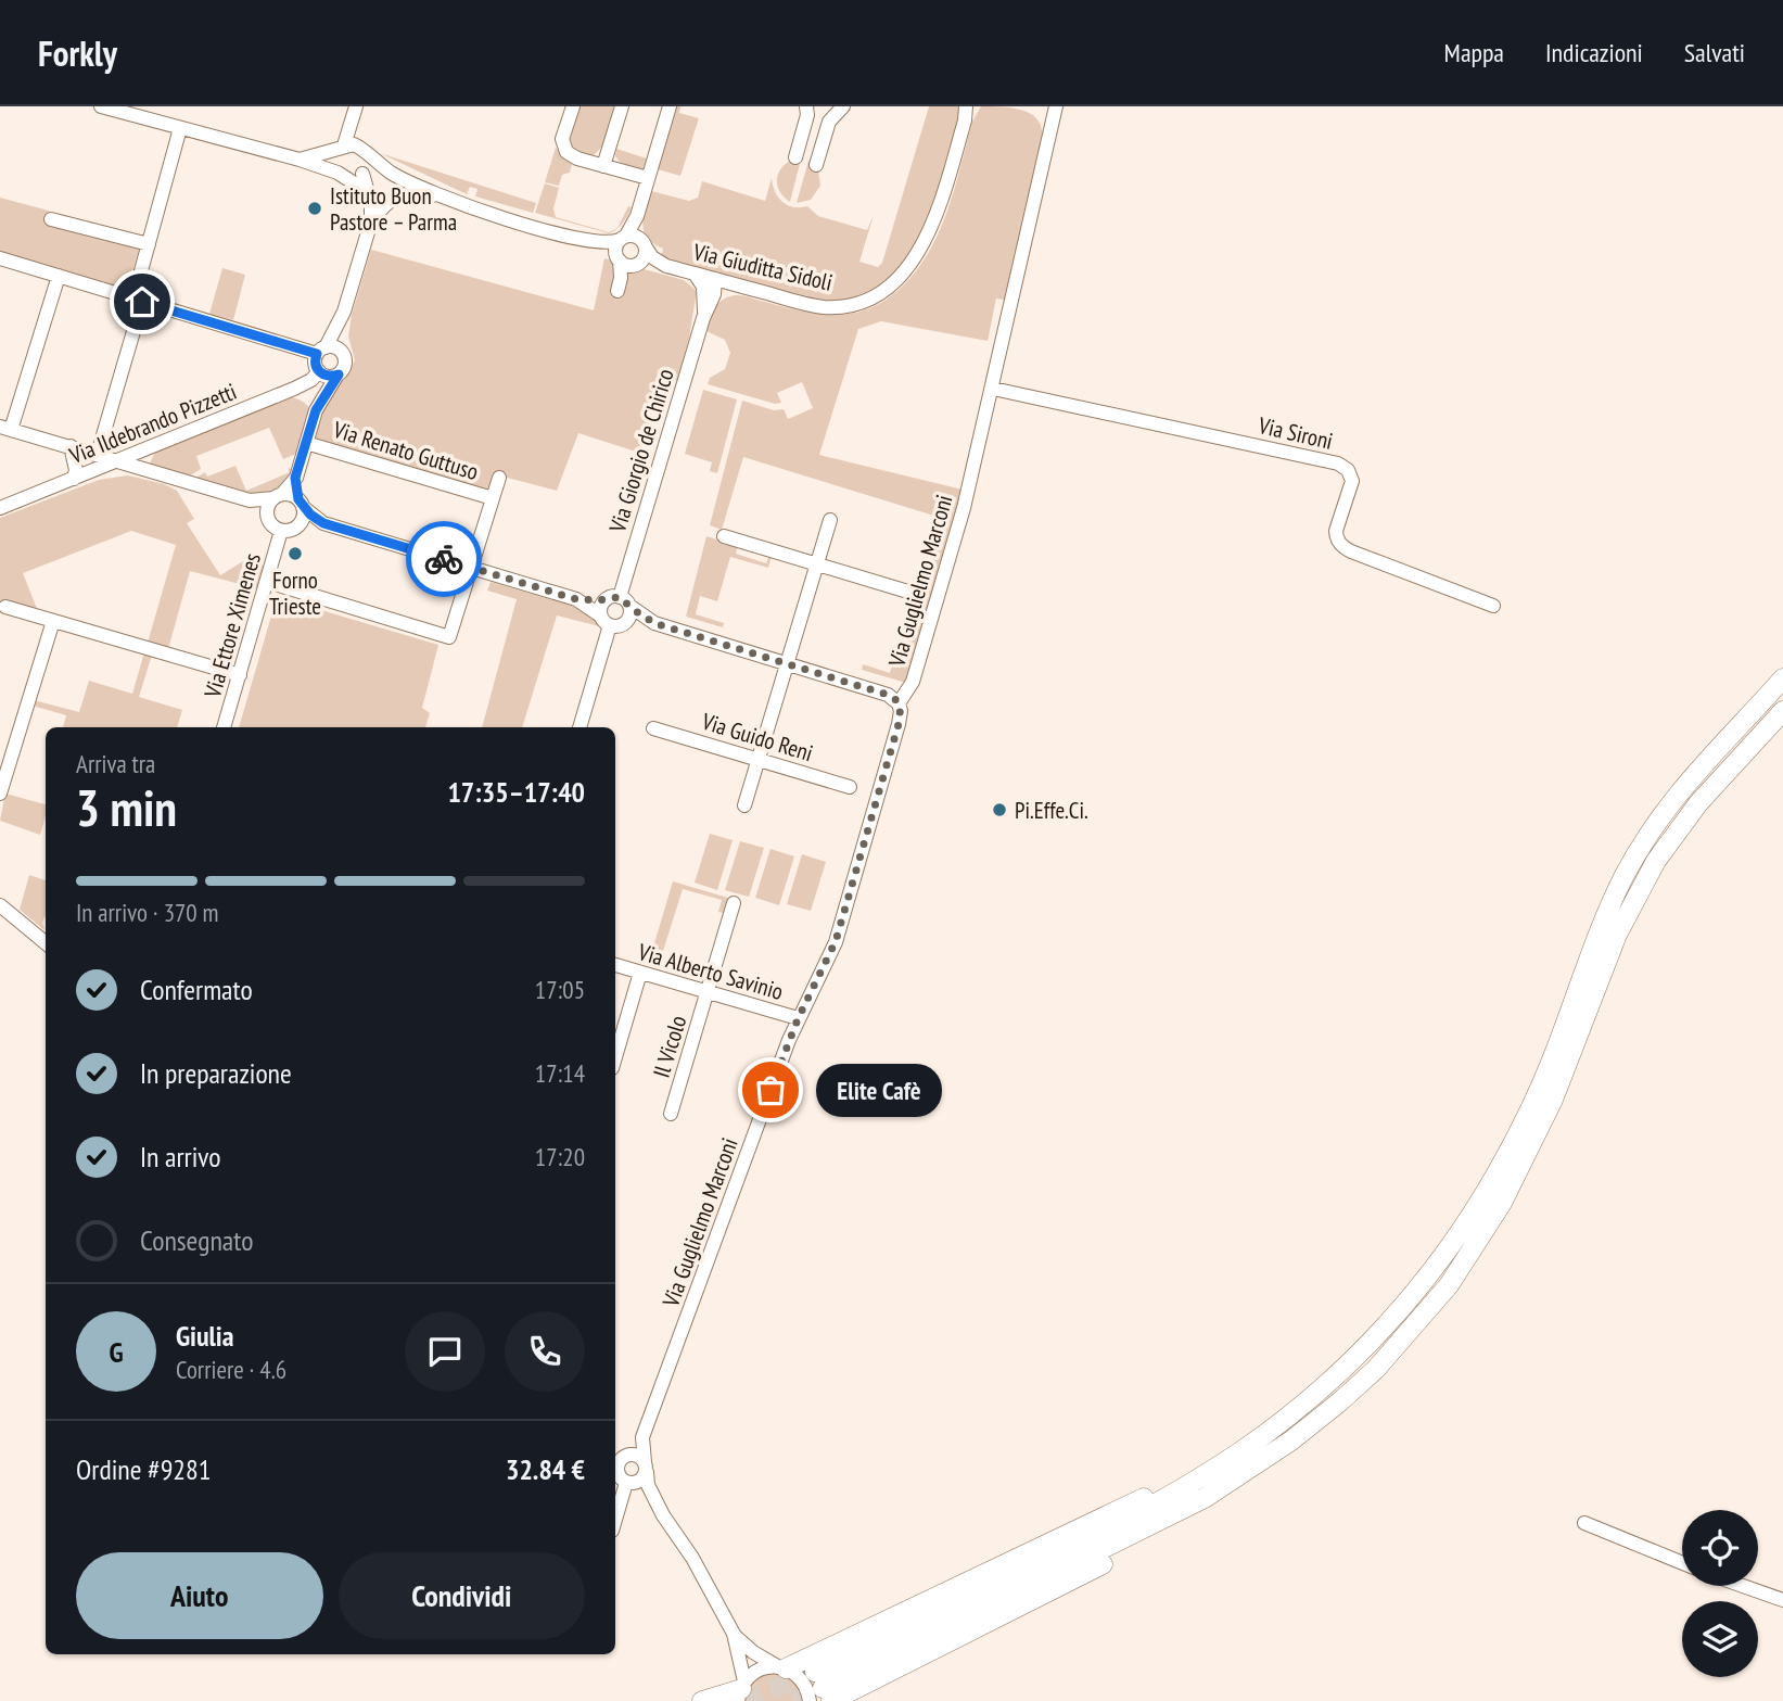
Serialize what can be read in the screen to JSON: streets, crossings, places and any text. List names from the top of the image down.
{
  "streets": {
    "street": [
      "Via Giuditta Sidoli",
      "Via Ildebrando Pizzetti",
      "Via Sironi",
      "Via Renato Guttuso",
      "Via Giorgio de Chirico",
      "Via Guglielmo Marconi",
      "Via Ettore Ximenes",
      "Via Guido Reni",
      "Via Alberto Savinio",
      "Il Vicolo"
    ]
  },
  "crossings": [
    ["Via Giuditta Sidoli", "Via Giorgio de Chirico"],
    ["Via Sironi", "Via Guglielmo Marconi"],
    ["Via Guglielmo Marconi", "Via Alberto Savinio"],
    ["Via Alberto Savinio", "Il Vicolo"]
  ],
  "places": [
    "Istituto Buon Pastore – Parma",
    "Forno Trieste",
    "Pi.Effe.Ci.",
    "Elite Cafè"
  ],
  "page": {
    "header": "Forkly",
    "nav": ["Mappa", "Indicazioni", "Salvati"],
    "heading": ["3 min", "Arriva tra", "17:35–17:40"],
    "panel": [
      "Giulia",
      "Corriere · 4.6",
      "Ordine #9281",
      "32.84 €"
    ],
    "bar": "In arrivo · 370 m",
    "list": [
      ["Confermato", "17:05"],
      ["In preparazione", "17:14"],
      ["In arrivo", "17:20"],
      "Consegnato"
    ],
    "bubble": "Elite Cafè",
    "round": "G",
    "buttons": ["Aiuto", "Condividi"]
  }
}
